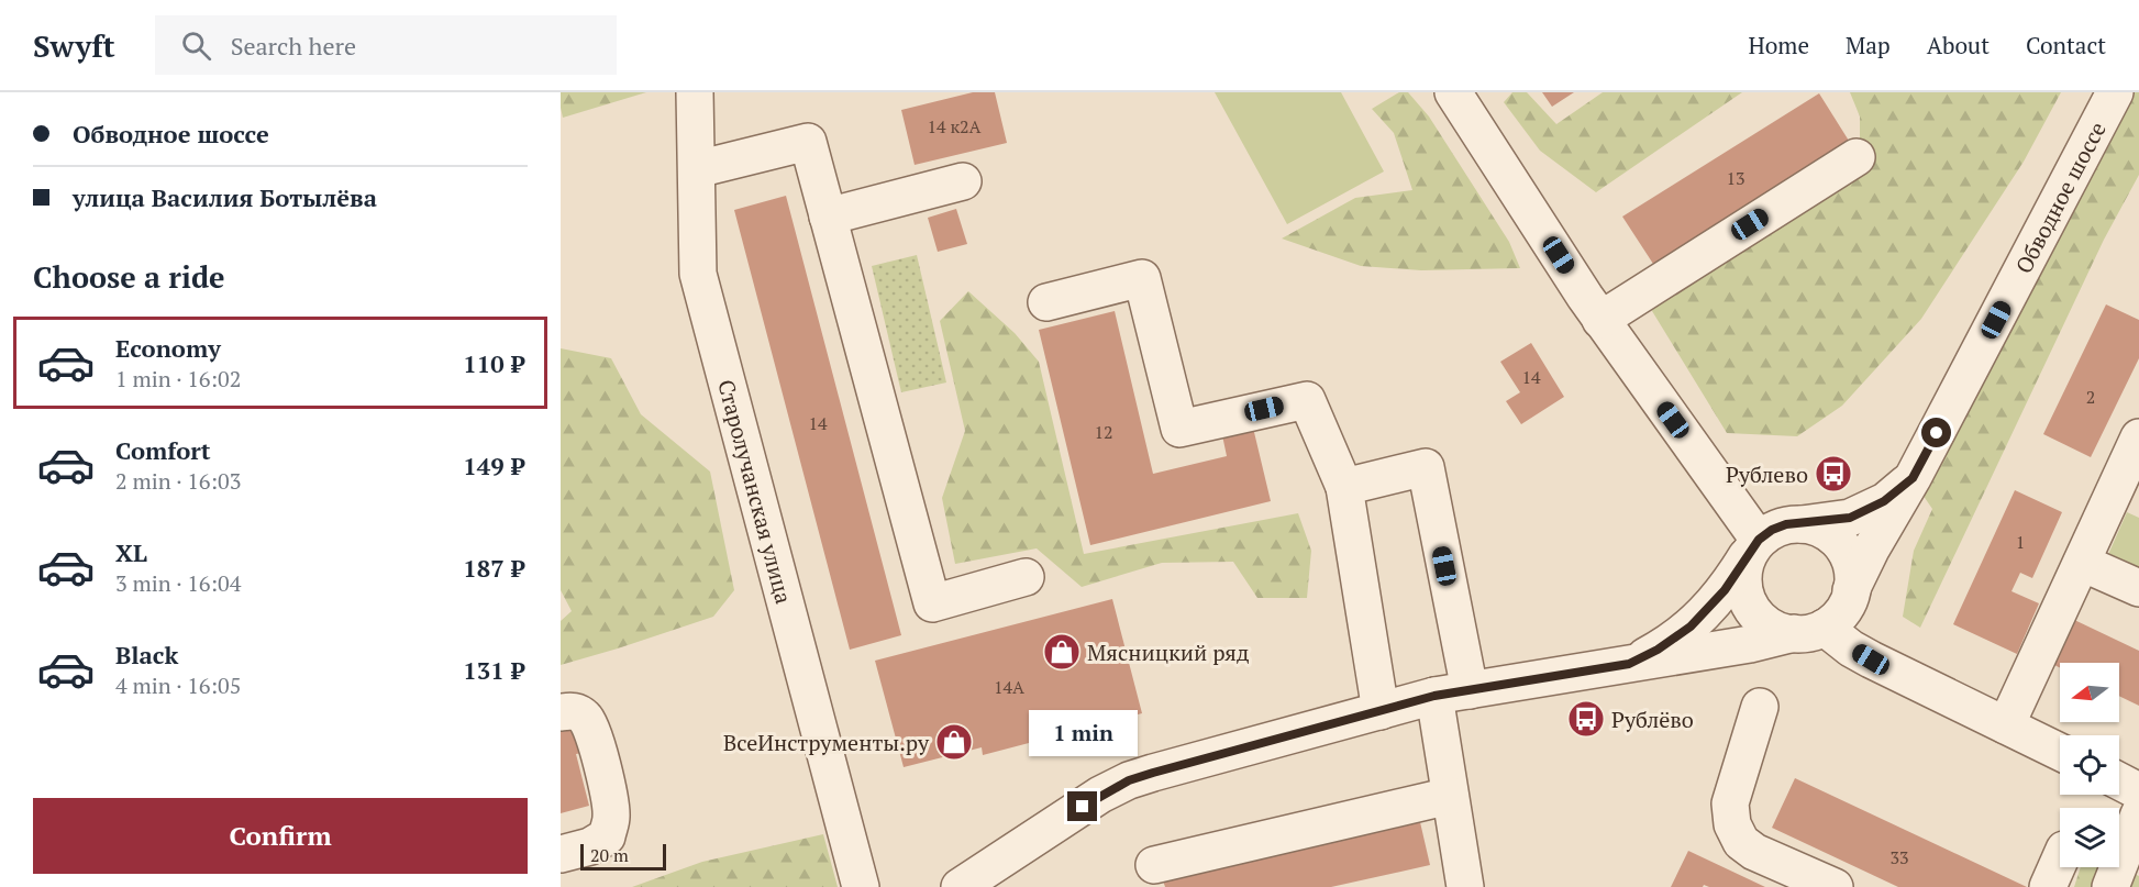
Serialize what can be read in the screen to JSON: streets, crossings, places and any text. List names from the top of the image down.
{
  "streets": {
    "street": ["Обводное шоссе", "Старолучанская улица"]
  },
  "places": {
    "bus stop": ["Рублево", "Рублёво"],
    "shop": ["Мясницкий ряд", "ВсеИнструменты.ру"]
  },
  "house_numbers": [
    "14 к2А",
    "13",
    "14",
    "2",
    "14",
    "12",
    "1",
    "14А",
    "33"
  ],
  "scale_bar": "20 m",
  "north": "left",
  "page": {
    "header": "Swyft",
    "search": "Search here",
    "nav": [
      "Home",
      "Map",
      "About",
      "Contact"
    ],
    "banner": ["Обводное шоссе", "улица Василия Ботылёва"],
    "heading": "Choose a ride",
    "list": [
      {
        "name": "Economy",
        "note": "1 min · 16:02",
        "value": "110 ₽"
      },
      {
        "name": "Comfort",
        "note": "2 min · 16:03",
        "value": "149 ₽"
      },
      {
        "name": "XL",
        "note": "3 min · 16:04",
        "value": "187 ₽"
      },
      {
        "name": "Black",
        "note": "4 min · 16:05",
        "value": "131 ₽"
      }
    ],
    "bubble": "1 min",
    "buttons": "Confirm",
    "scale": "20 m"
  }
}
